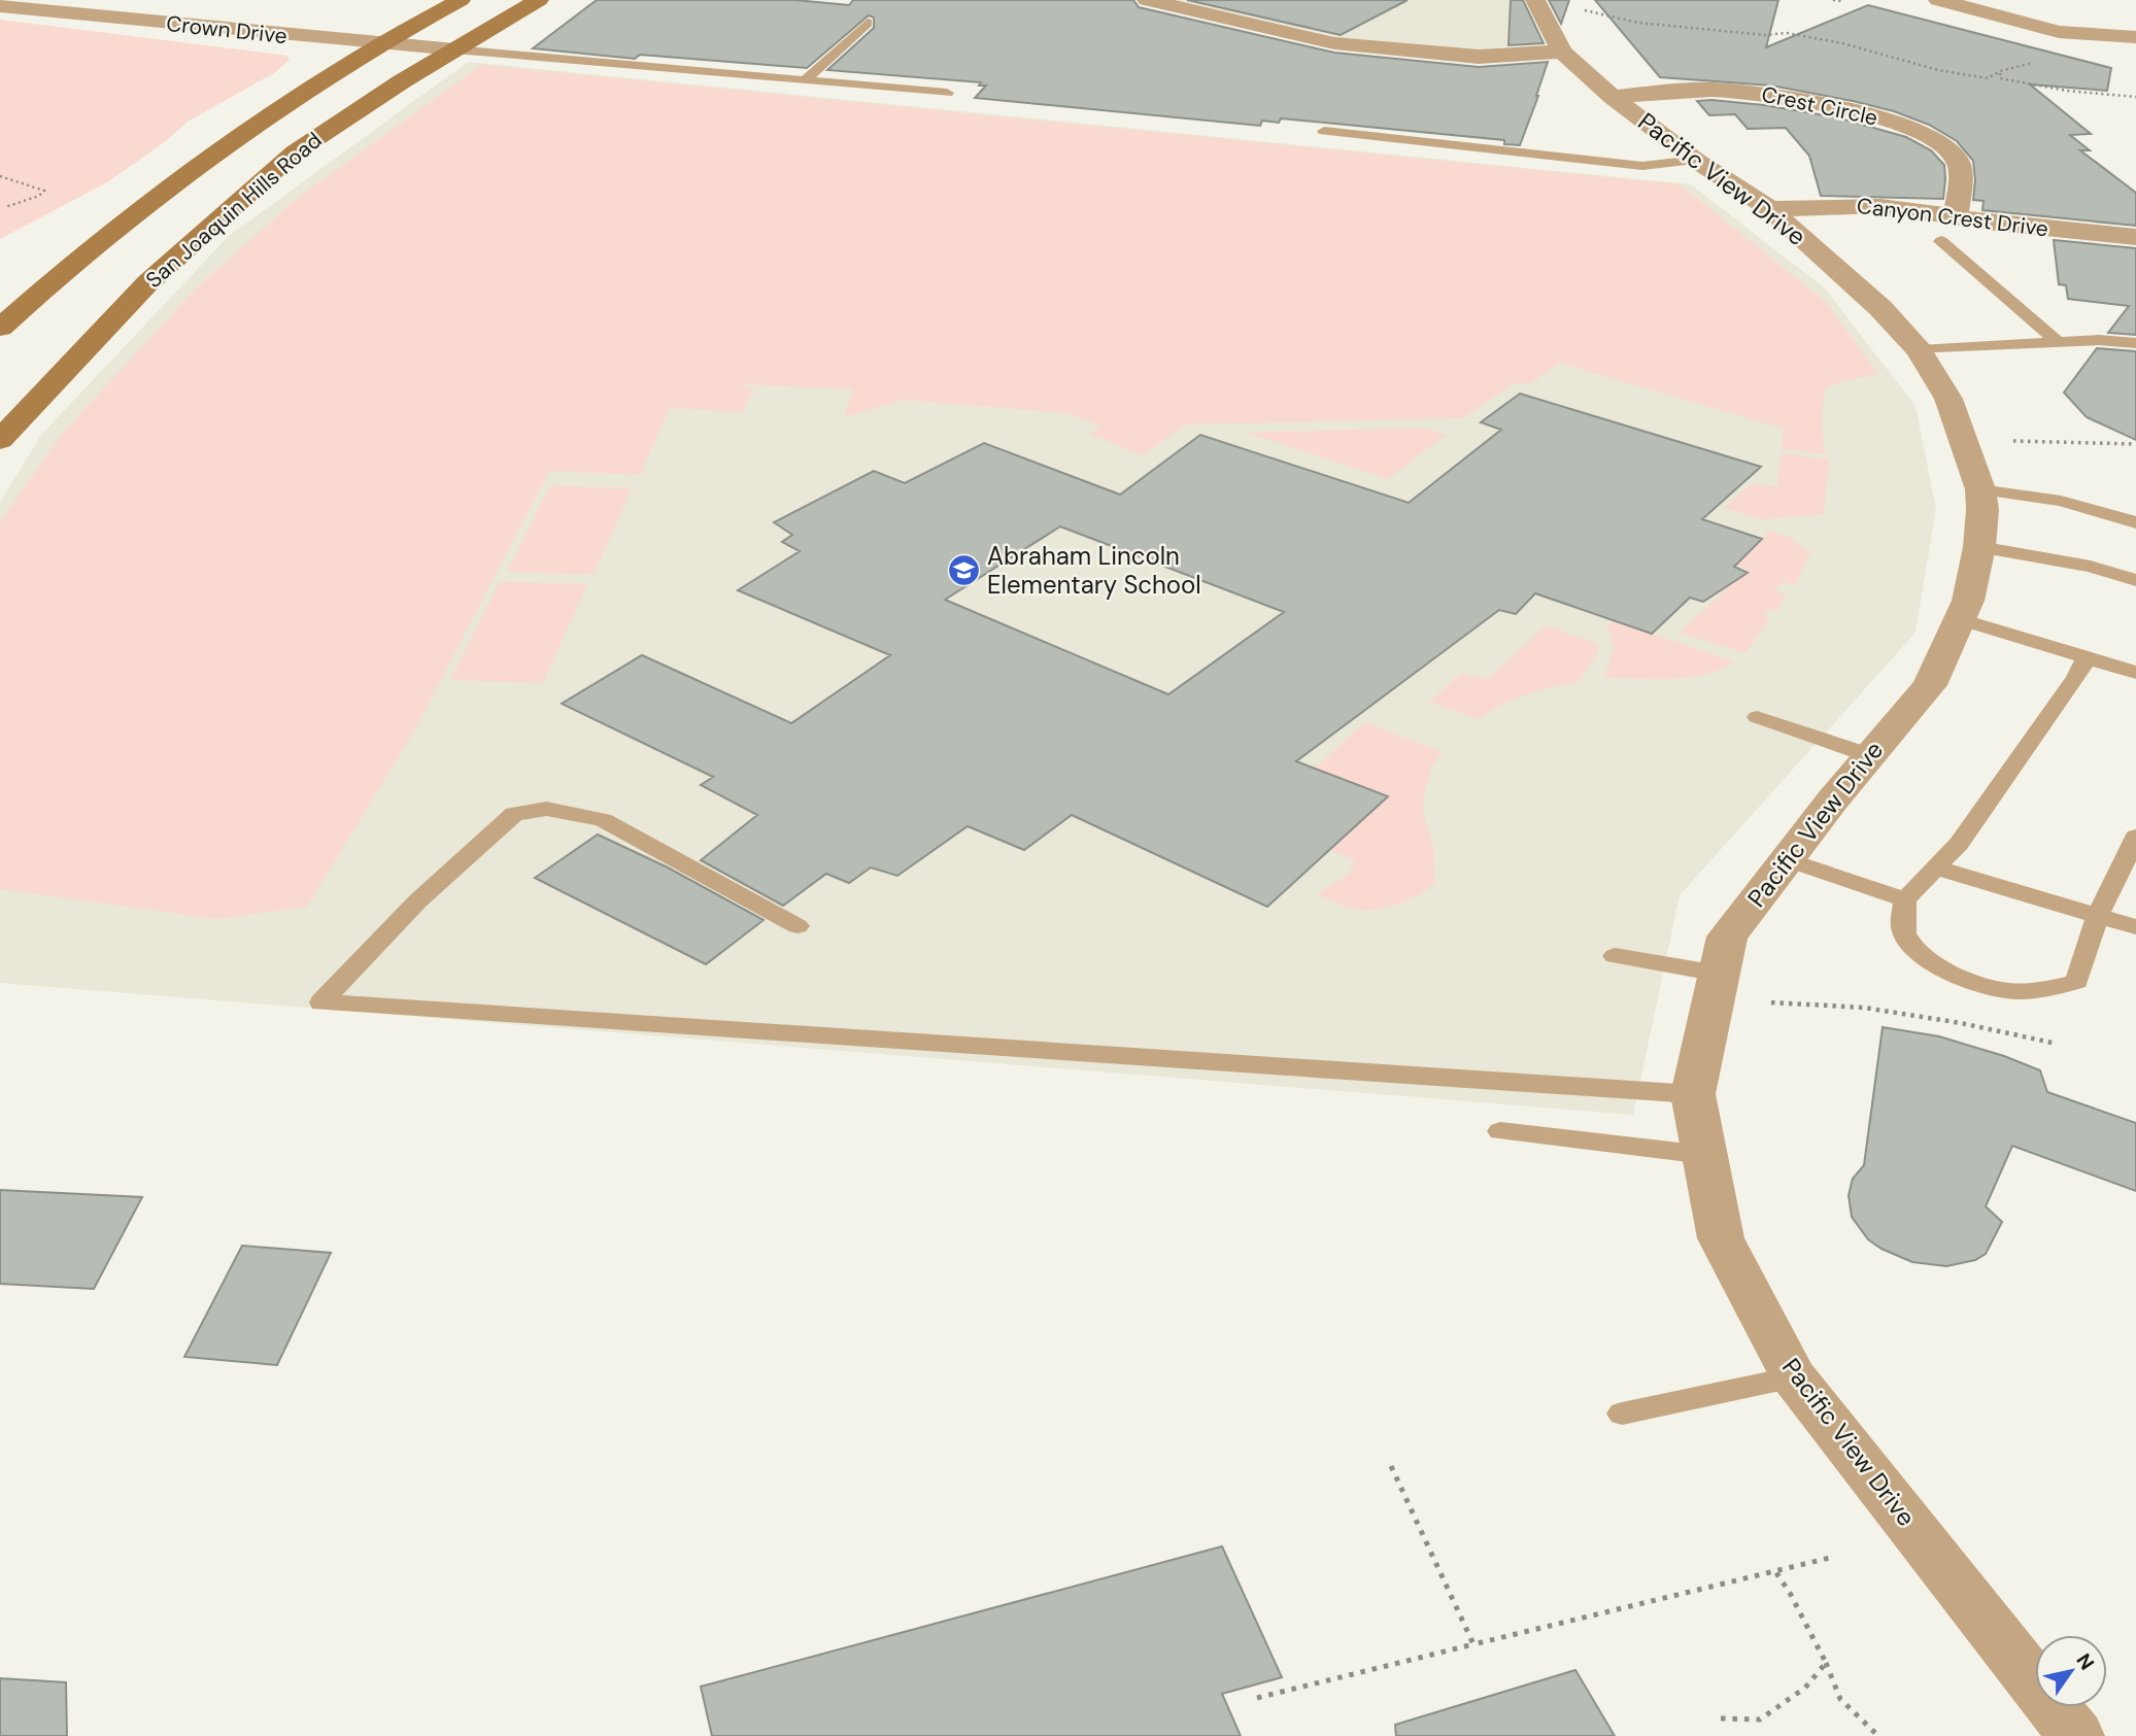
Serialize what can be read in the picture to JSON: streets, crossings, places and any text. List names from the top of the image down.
{
  "streets": {
    "main road": ["San Joaquin Hills Road"],
    "street": [
      "Crown Drive",
      "Crest Circle",
      "Pacific View Drive",
      "Canyon Crest Drive"
    ]
  },
  "crossings": [
    ["Crown Drive", "San Joaquin Hills Road"],
    ["Crest Circle", "Pacific View Drive"],
    ["Crest Circle", "Canyon Crest Drive"],
    ["Pacific View Drive", "Canyon Crest Drive"]
  ],
  "places": {
    "school or university": ["Abraham Lincoln Elementary School"]
  },
  "north": "top right"
}
